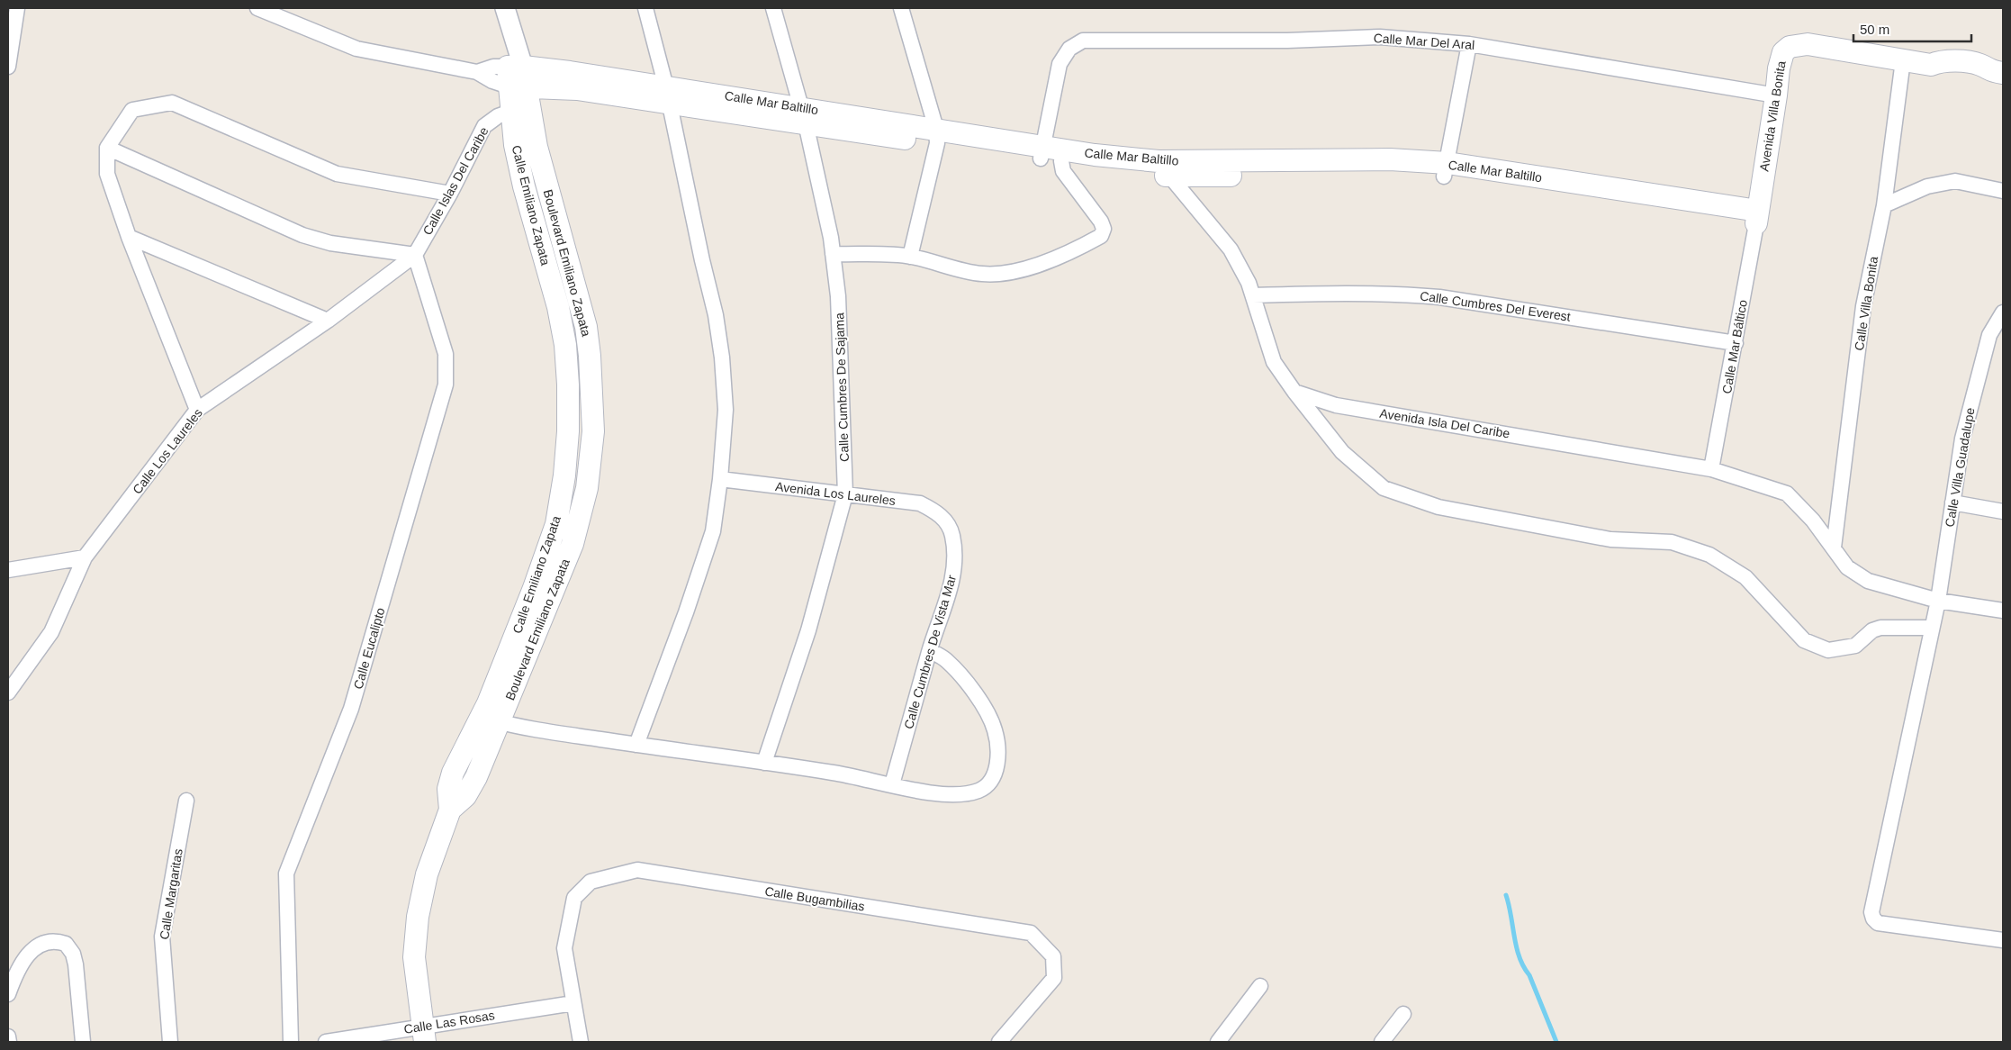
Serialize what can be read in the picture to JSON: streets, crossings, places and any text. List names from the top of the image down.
{
  "streets": {
    "main road": ["Calle Mar Baltillo", "Avenida Villa Bonita", "Calle Emiliano Zapata"],
    "street": [
      "Calle Mar Del Aral",
      "Calle Islas Del Caribe",
      "Calle Villa Bonita",
      "Calle Cumbres Del Everest",
      "Calle Mar Báltico",
      "Calle Cumbres De Sajama",
      "Avenida Isla Del Caribe",
      "Calle Los Laureles",
      "Calle Villa Guadalupe",
      "Avenida Los Laureles",
      "Calle Eucalipto",
      "Calle Cumbres De Vista Mar",
      "Calle Margaritas",
      "Calle Bugambilias",
      "Calle Las Rosas"
    ]
  },
  "crossings": [
    ["Calle Mar Del Aral", "Calle Mar Baltillo"],
    ["Calle Mar Del Aral", "Avenida Villa Bonita"],
    ["Calle Mar Baltillo", "Avenida Villa Bonita"],
    ["Calle Mar Baltillo", "Calle Islas Del Caribe"],
    ["Calle Mar Baltillo", "Calle Emiliano Zapata"],
    ["Calle Mar Baltillo", "Calle Mar Báltico"],
    ["Calle Mar Baltillo", "Calle Cumbres De Sajama"],
    ["Avenida Villa Bonita", "Calle Villa Bonita"],
    ["Avenida Villa Bonita", "Calle Mar Báltico"],
    ["Calle Islas Del Caribe", "Calle Emiliano Zapata"],
    ["Calle Islas Del Caribe", "Calle Los Laureles"],
    ["Calle Islas Del Caribe", "Calle Eucalipto"],
    ["Calle Emiliano Zapata", "Calle Las Rosas"],
    ["Calle Villa Bonita", "Avenida Isla Del Caribe"],
    ["Calle Cumbres Del Everest", "Calle Mar Báltico"],
    ["Calle Mar Báltico", "Avenida Isla Del Caribe"],
    ["Calle Cumbres De Sajama", "Avenida Los Laureles"],
    ["Avenida Isla Del Caribe", "Calle Villa Guadalupe"],
    ["Calle Los Laureles", "Calle Eucalipto"],
    ["Avenida Los Laureles", "Calle Cumbres De Vista Mar"],
    ["Calle Bugambilias", "Calle Las Rosas"]
  ],
  "scale_bar": "50 m"
}
